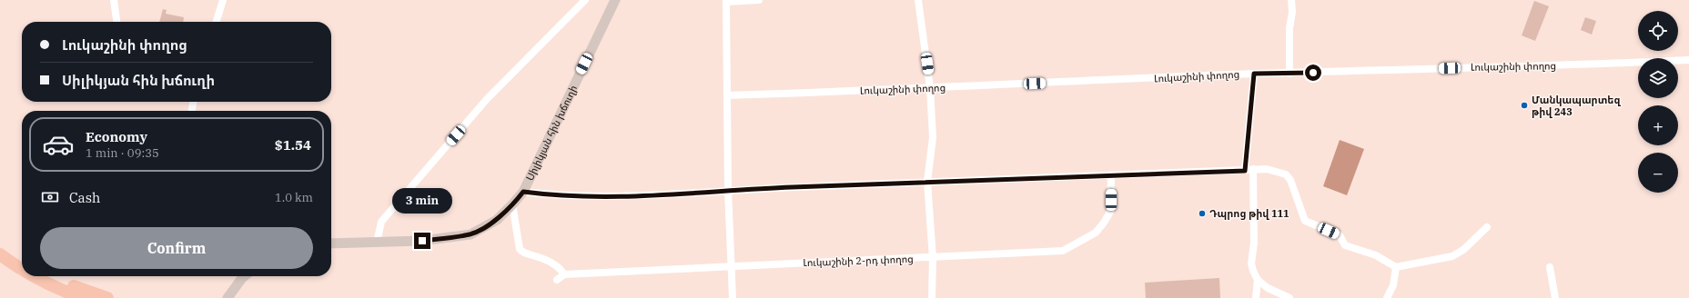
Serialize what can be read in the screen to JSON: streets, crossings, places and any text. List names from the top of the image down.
{
  "streets": {
    "street": ["Լուկաշինի փողոց", "Սիլիկյան հին խճուղի", "Լուկաշինի 2-րդ փողոց"]
  },
  "places": ["Մանկապարտեզ թիվ 243", "Դպրոց թիվ 111"],
  "page": {
    "map_buttons": ["+", "−"],
    "banner": ["Լուկաշինի փողոց", "Սիլիկյան հին խճուղի"],
    "list": [
      {
        "name": "Economy",
        "note": "1 min · 09:35",
        "value": "$1.54"
      }
    ],
    "pay": ["Cash", "1.0 km"],
    "bubble": "3 min",
    "buttons": "Confirm"
  }
}
